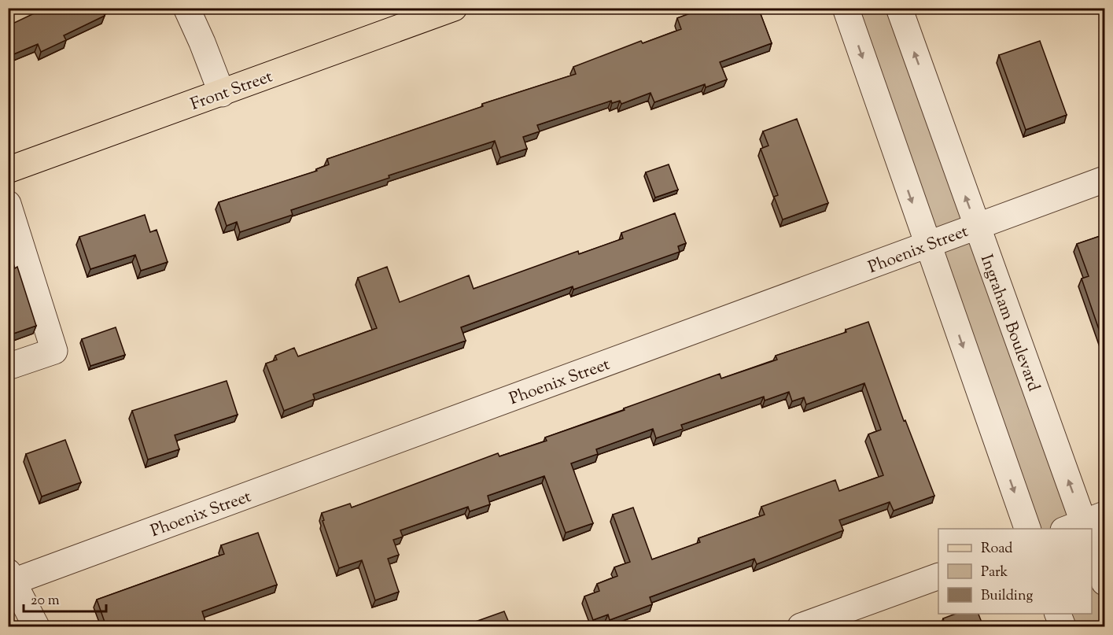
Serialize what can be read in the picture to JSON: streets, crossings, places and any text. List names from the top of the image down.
{
  "streets": {
    "main road": ["Front Street"],
    "street": ["Phoenix Street", "Ingraham Boulevard"]
  },
  "crossings": [
    ["Phoenix Street", "Ingraham Boulevard"]
  ],
  "legend": ["Road", "Park", "Building"],
  "scale_bar": "20 m"
}
